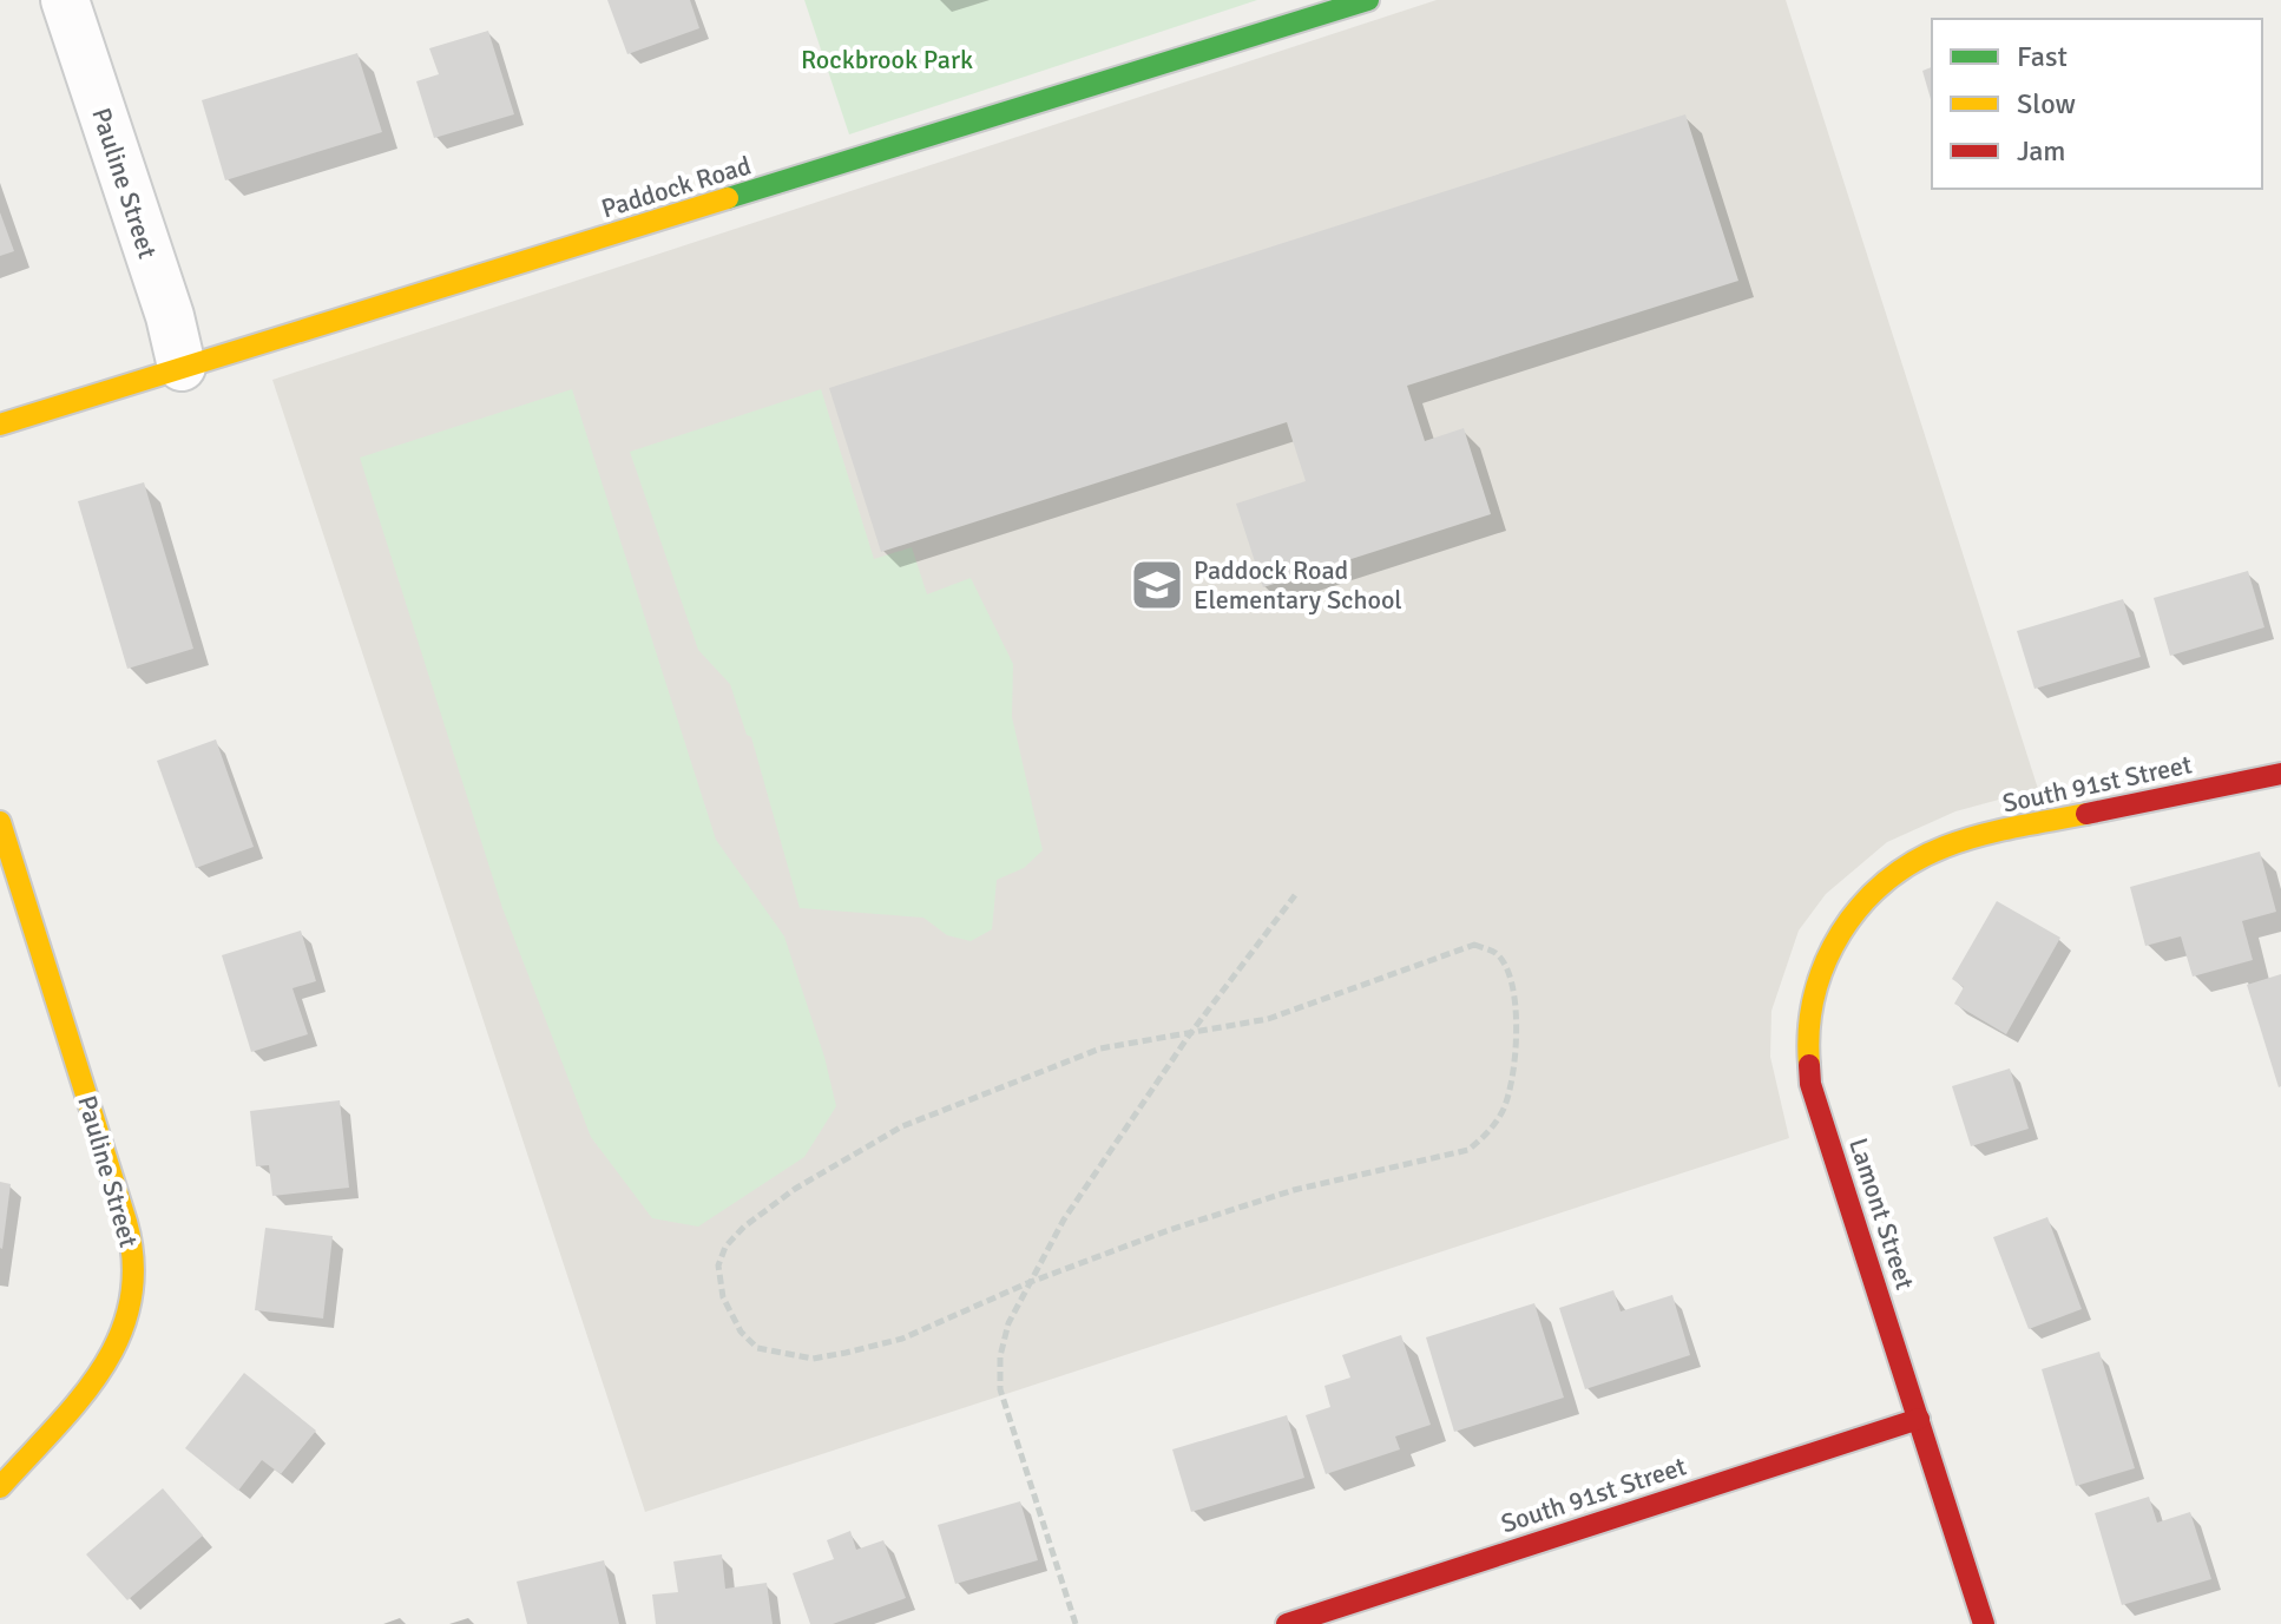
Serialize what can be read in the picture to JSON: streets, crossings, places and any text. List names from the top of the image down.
{
  "streets": {
    "street": [
      "Pauline Street",
      "Paddock Road",
      "South 91st Street",
      "Lamont Street"
    ]
  },
  "crossings": [
    ["Pauline Street", "Paddock Road"],
    ["South 91st Street", "Lamont Street"]
  ],
  "parks": ["Rockbrook Park"],
  "places": {
    "school or university": ["Paddock Road Elementary School"]
  },
  "legend": ["Fast", "Slow", "Jam"]
}
